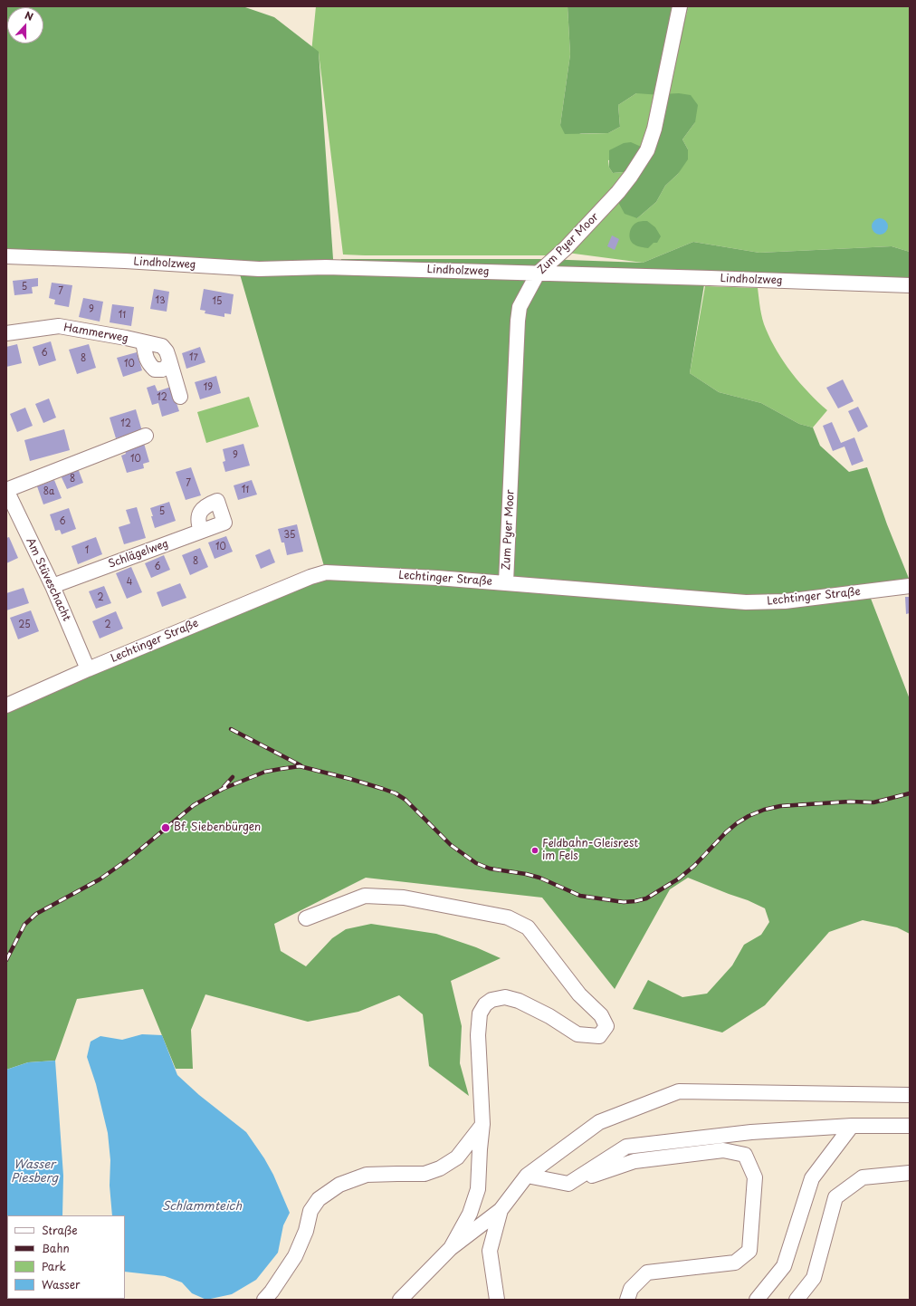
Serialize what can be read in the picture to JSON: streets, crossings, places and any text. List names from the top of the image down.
{
  "streets": {
    "street": [
      "Zum Pyer Moor",
      "Lindholzweg",
      "Hammerweg",
      "Schlägelweg",
      "Lechtinger Straße",
      "Am Stüveschacht"
    ]
  },
  "crossings": [
    ["Zum Pyer Moor", "Lindholzweg"],
    ["Zum Pyer Moor", "Lechtinger Straße"],
    ["Schlägelweg", "Am Stüveschacht"],
    ["Lechtinger Straße", "Am Stüveschacht"]
  ],
  "water": ["Wasser Piesberg", "Schlammteich"],
  "places": ["Bf. Siebenbürgen", "Feldbahn-Gleisrest im Fels"],
  "house_numbers": [
    "5",
    "7",
    "13",
    "15",
    "9",
    "11",
    "6",
    "17",
    "8",
    "10",
    "19",
    "12",
    "12",
    "9",
    "10",
    "8",
    "7",
    "11",
    "8a",
    "5",
    "6",
    "35",
    "10",
    "1",
    "8",
    "6",
    "4",
    "2",
    "25",
    "2"
  ],
  "legend": [
    "Straße",
    "Bahn",
    "Park",
    "Wasser"
  ],
  "north": "top"
}
